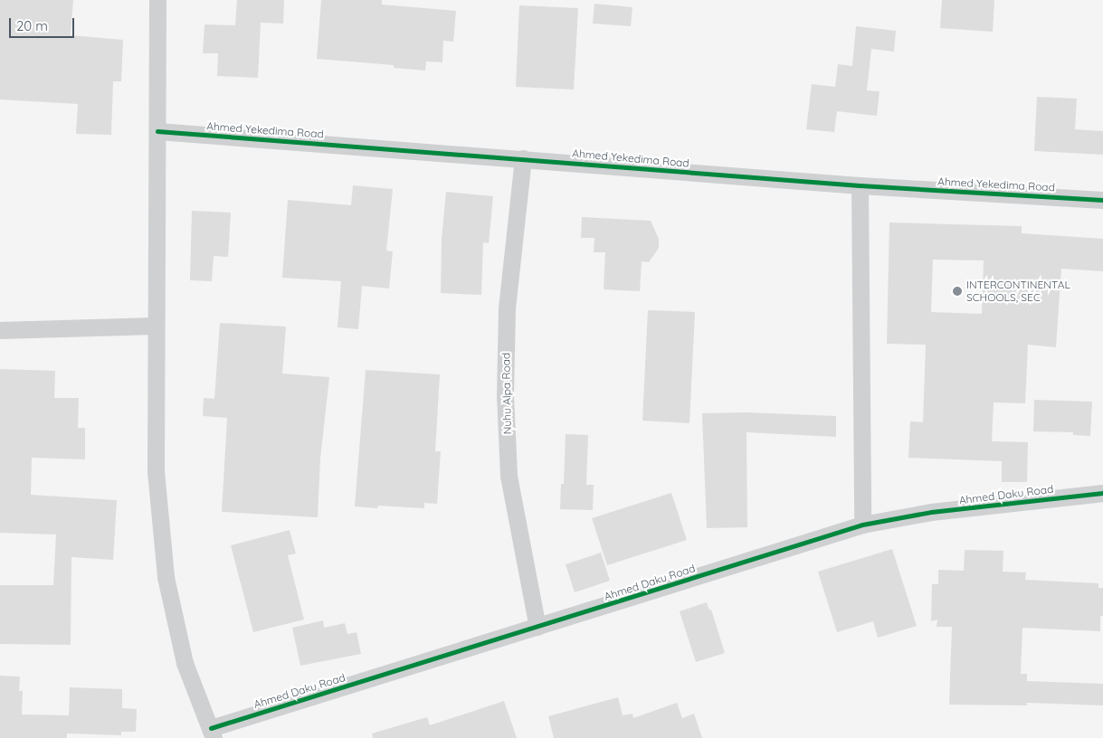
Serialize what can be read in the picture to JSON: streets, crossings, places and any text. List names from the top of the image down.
{
  "streets": {
    "street": ["Ahmed Yekedima Road", "Nuhu Alpa Road", "Ahmed Daku Road"]
  },
  "crossings": [
    ["Ahmed Yekedima Road", "Nuhu Alpa Road"],
    ["Nuhu Alpa Road", "Ahmed Daku Road"]
  ],
  "places": ["INTERCONTINENTAL SCHOOLS, SEC"],
  "scale_bar": "20 m"
}
